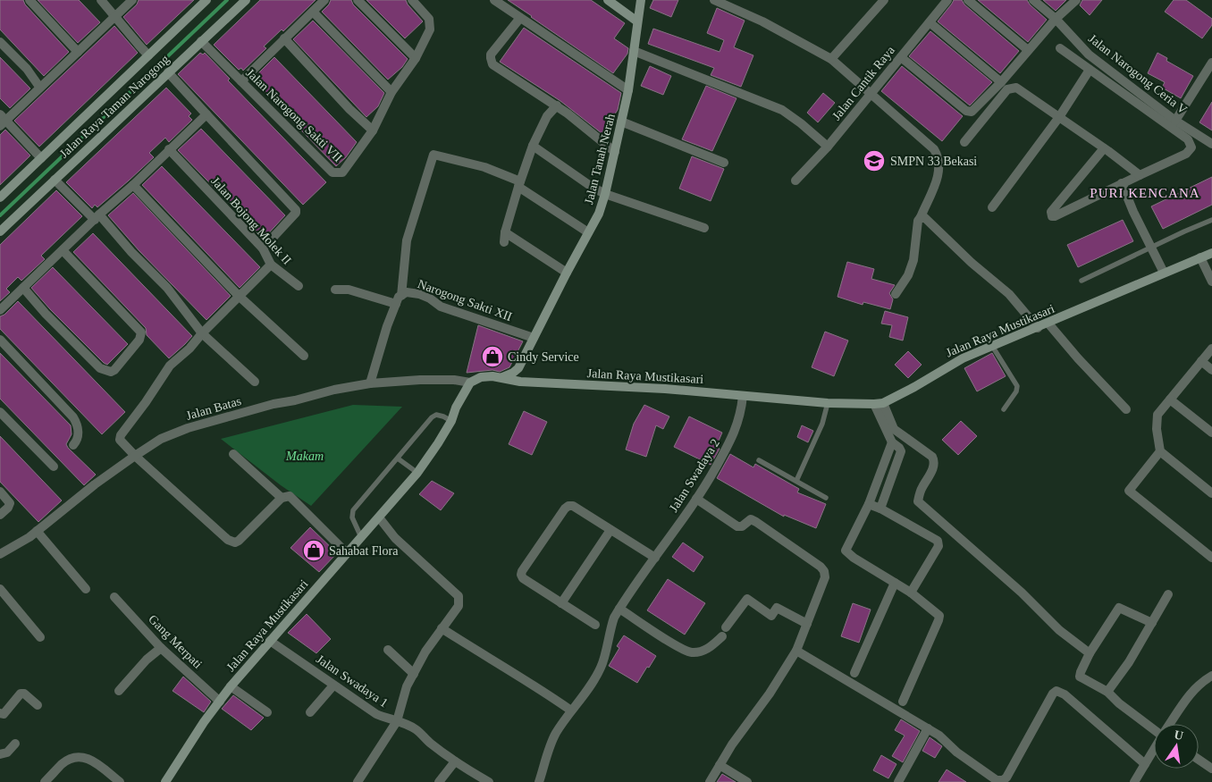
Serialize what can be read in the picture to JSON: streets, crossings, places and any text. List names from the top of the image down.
{
  "streets": {
    "main road": ["Jalan Raya Taman Narogong", "Jalan Tanah Nerah", "Jalan Raya Mustikasari"],
    "street": [
      "Jalan Narogong Ceria V",
      "Jalan Cantik Raya",
      "Jalan Narogong Sakti VII",
      "Jalan Bojong Molek II",
      "Narogong Sakti XII",
      "Jalan Batas",
      "Jalan Swadaya 2",
      "Gang Merpati",
      "Jalan Swadaya 1"
    ]
  },
  "crossings": [
    ["Jalan Raya Taman Narogong", "Jalan Narogong Sakti VII"],
    ["Jalan Tanah Nerah", "Narogong Sakti XII"],
    ["Jalan Tanah Nerah", "Jalan Raya Mustikasari"],
    ["Narogong Sakti XII", "Jalan Batas"],
    ["Jalan Raya Mustikasari", "Jalan Batas"],
    ["Jalan Raya Mustikasari", "Jalan Swadaya 2"],
    ["Jalan Raya Mustikasari", "Gang Merpati"],
    ["Jalan Raya Mustikasari", "Jalan Swadaya 1"]
  ],
  "districts": ["PURI KENCANA"],
  "parks": ["Makam"],
  "places": {
    "school or university": ["SMPN 33 Bekasi"],
    "shop": ["Cindy Service", "Sahabat Flora"]
  },
  "north": "top"
}
